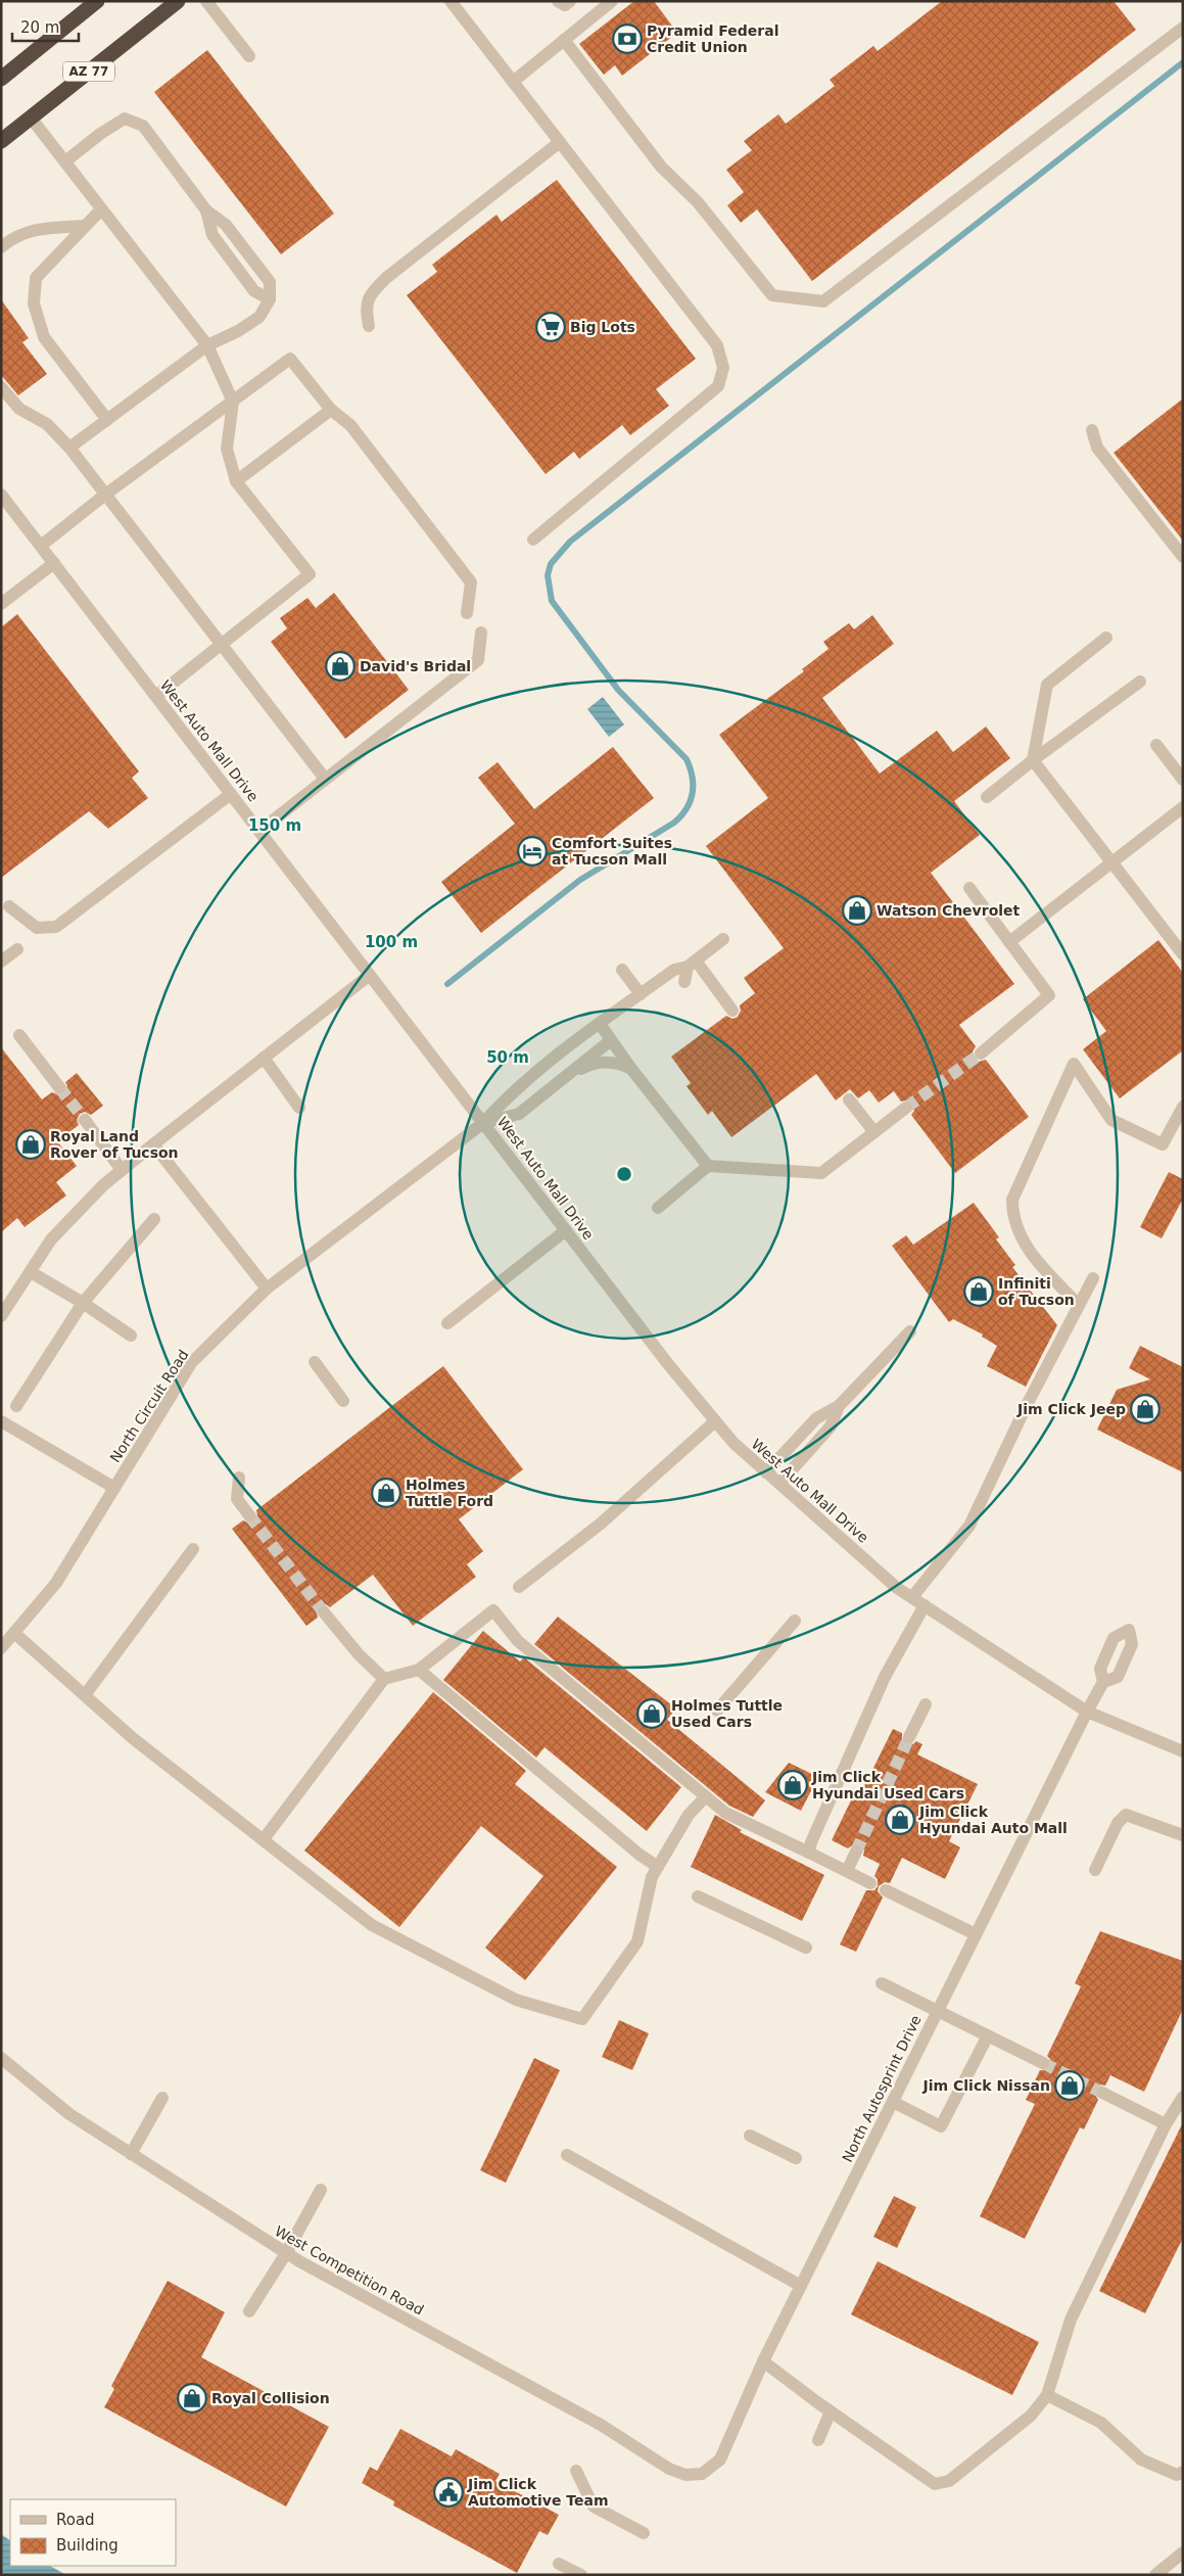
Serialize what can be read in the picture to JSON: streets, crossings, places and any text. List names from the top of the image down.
{
  "streets": {
    "highway": ["AZ 77"],
    "street": [
      "West Auto Mall Drive",
      "North Circuit Road",
      "North Autosprint Drive",
      "West Competition Road"
    ]
  },
  "crossings": [
    ["West Auto Mall Drive", "North Circuit Road"],
    ["West Auto Mall Drive", "North Autosprint Drive"],
    ["North Autosprint Drive", "West Competition Road"]
  ],
  "places": {
    "bank": ["Pyramid Federal Credit Union"],
    "supermarket": ["Big Lots"],
    "shop": [
      "David's Bridal",
      "Watson Chevrolet",
      "Royal Land Rover of Tucson",
      "Infiniti of Tucson",
      "Jim Click Jeep",
      "Holmes Tuttle Ford",
      "Holmes Tuttle Used Cars",
      "Jim Click Hyundai Used Cars",
      "Jim Click Hyundai Auto Mall",
      "Jim Click Nissan",
      "Royal Collision"
    ],
    "hotel": ["Comfort Suites at Tucson Mall"],
    "public building": ["Jim Click Automotive Team"]
  },
  "legend": ["Road", "Building"],
  "scale_bar": "20 m",
  "rings": ["150 m", "100 m", "50 m"]
}
